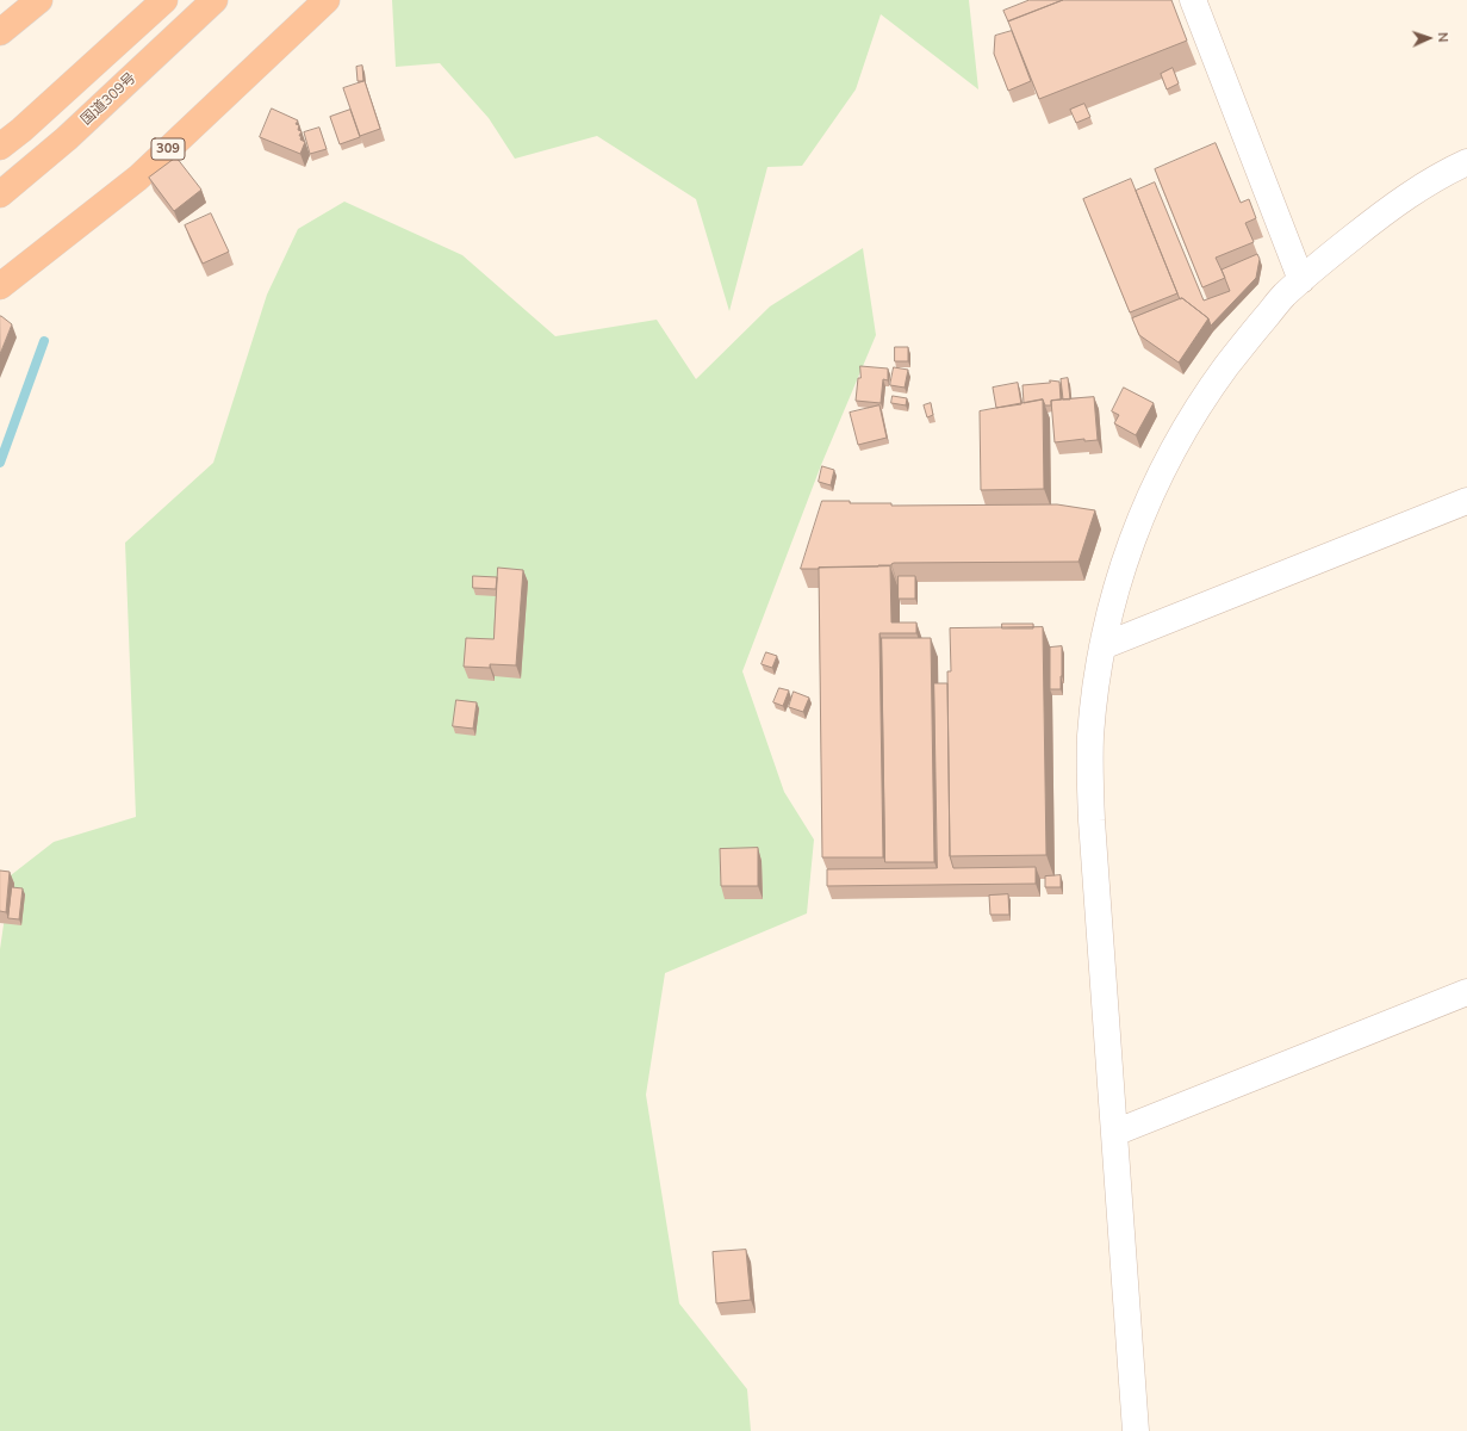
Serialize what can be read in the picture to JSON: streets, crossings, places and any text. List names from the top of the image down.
{
  "streets": {
    "highway": ["国道309号", "309"]
  },
  "north": "right"
}
